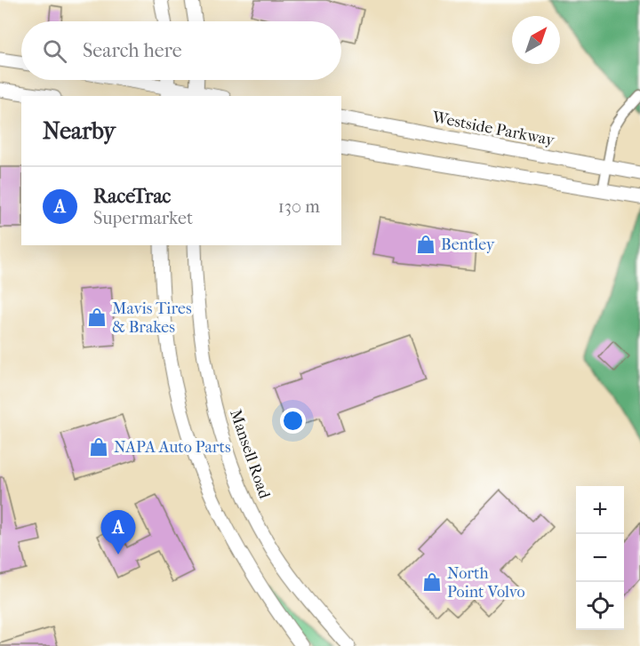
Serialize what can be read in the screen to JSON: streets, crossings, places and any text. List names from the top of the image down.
{
  "streets": {
    "main road": ["Westside Parkway", "Mansell Road"]
  },
  "places": {
    "shop": [
      "Bentley",
      "Mavis Tires & Brakes",
      "NAPA Auto Parts",
      "North Point Volvo"
    ]
  },
  "north": "top right",
  "page": {
    "search": "Search here",
    "heading": "Nearby",
    "list": [
      {
        "mark": "A",
        "name": "RaceTrac",
        "note": "Supermarket",
        "value": "130 m"
      }
    ],
    "map_buttons": ["+", "−"],
    "pins": "A"
  }
}
